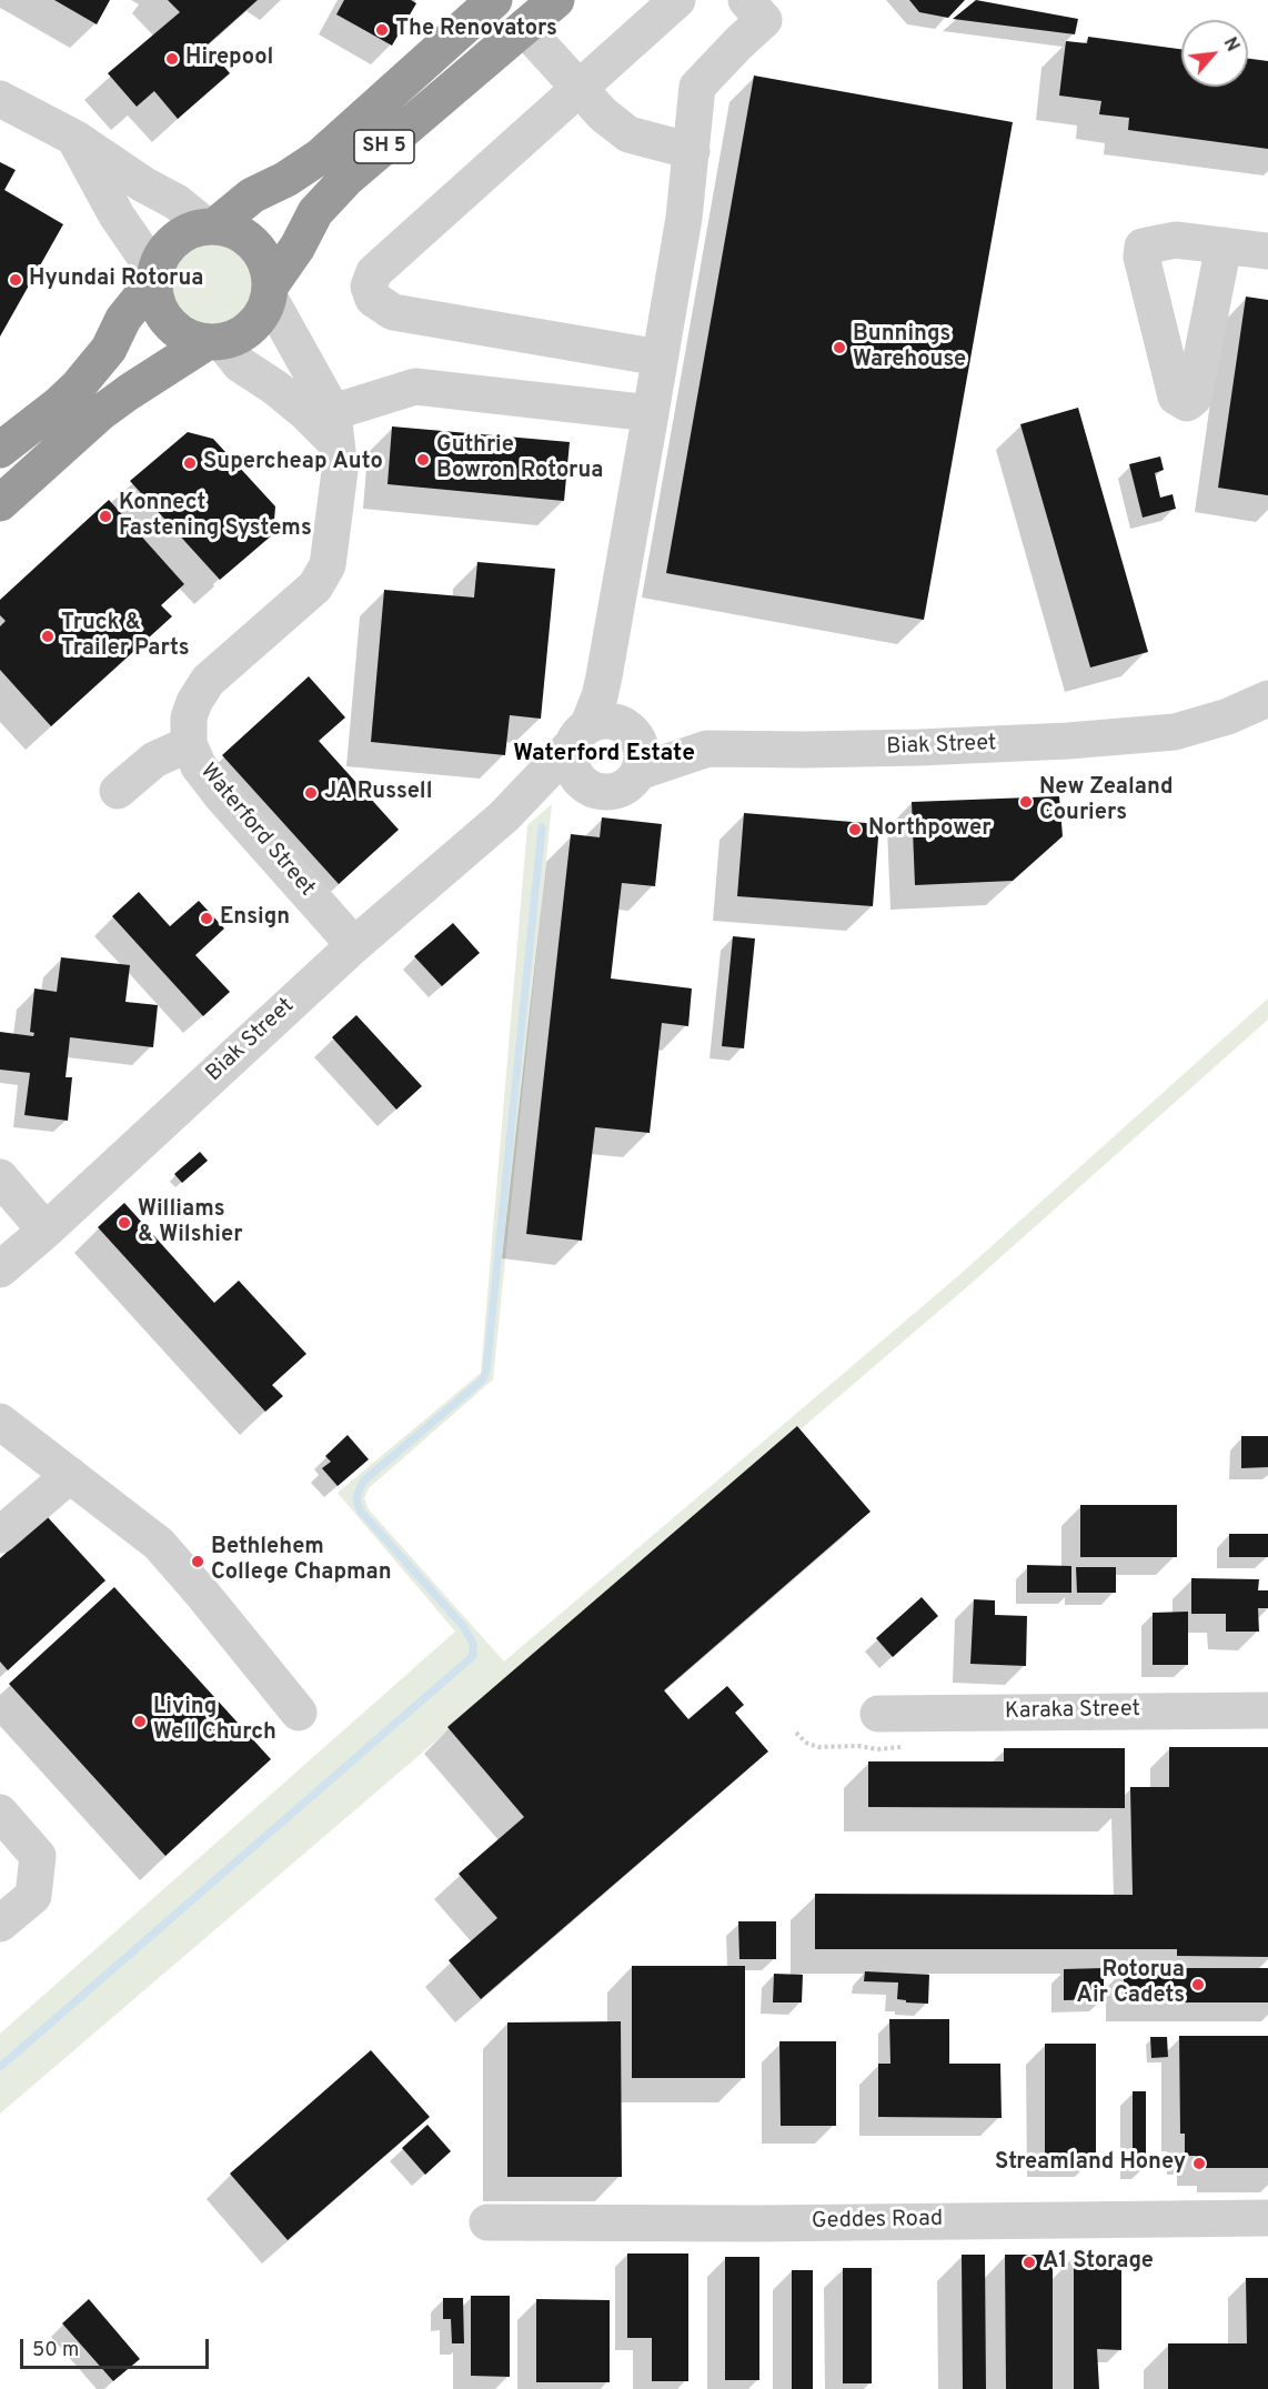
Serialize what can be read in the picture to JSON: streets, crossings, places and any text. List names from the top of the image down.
{
  "streets": {
    "highway": ["SH 5"],
    "street": [
      "Biak Street",
      "Waterford Street",
      "Karaka Street",
      "Geddes Road"
    ]
  },
  "crossings": [
    ["SH 5", "Waterford Street"],
    ["Biak Street", "Waterford Street"]
  ],
  "districts": ["Waterford Estate"],
  "places": [
    "The Renovators",
    "Hirepool",
    "Hyundai Rotorua",
    "Bunnings Warehouse",
    "Guthrie Bowron Rotorua",
    "Supercheap Auto",
    "Konnect Fastening Systems",
    "Truck & Trailer Parts",
    "JA Russell",
    "New Zealand Couriers",
    "Northpower",
    "Ensign",
    "Williams & Wilshier",
    "Bethlehem College Chapman",
    "Living Well Church",
    "Rotorua Air Cadets",
    "Streamland Honey",
    "A1 Storage"
  ],
  "scale_bar": "50 m",
  "north": "top right"
}
